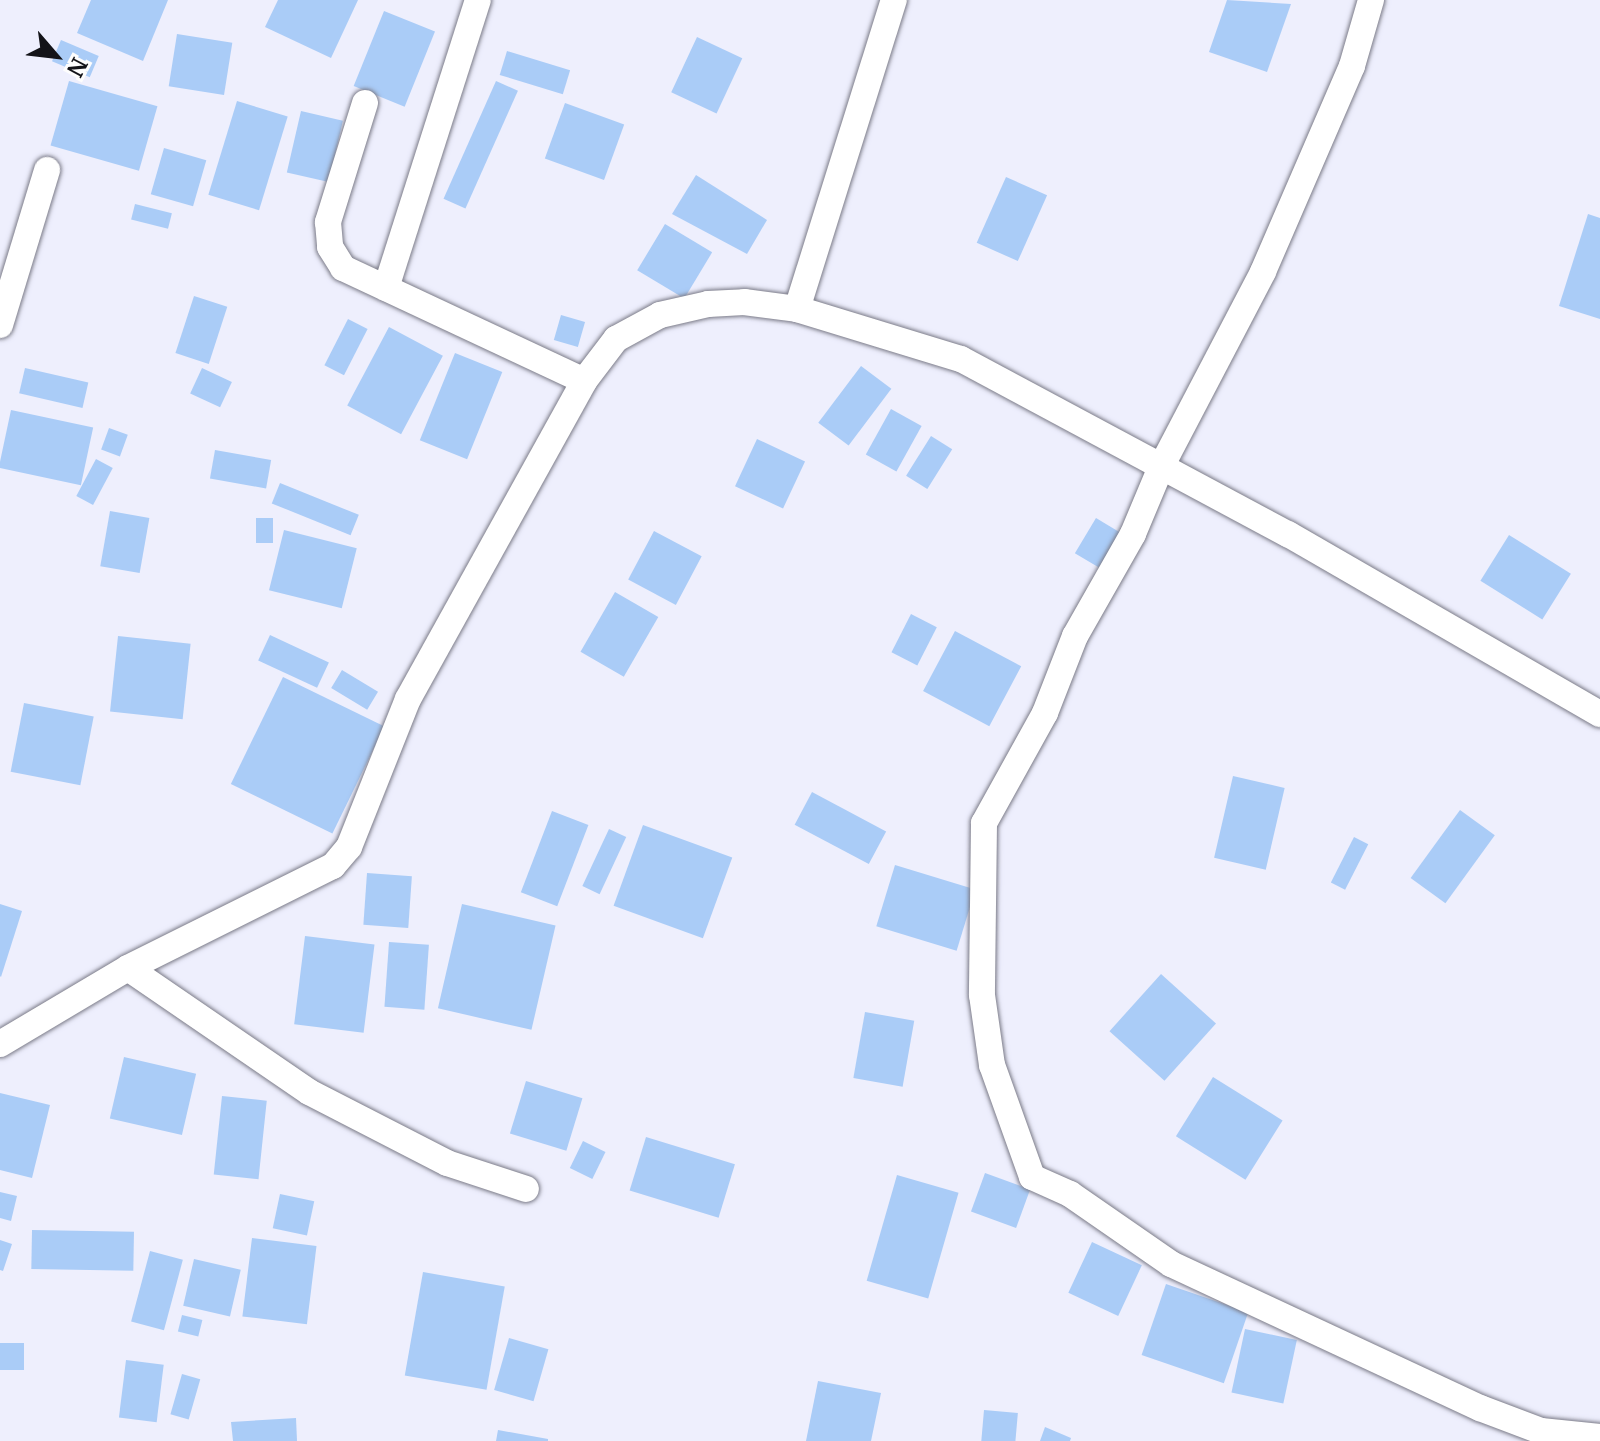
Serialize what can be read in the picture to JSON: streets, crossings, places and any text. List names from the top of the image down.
{
  "north": "bottom right"
}
